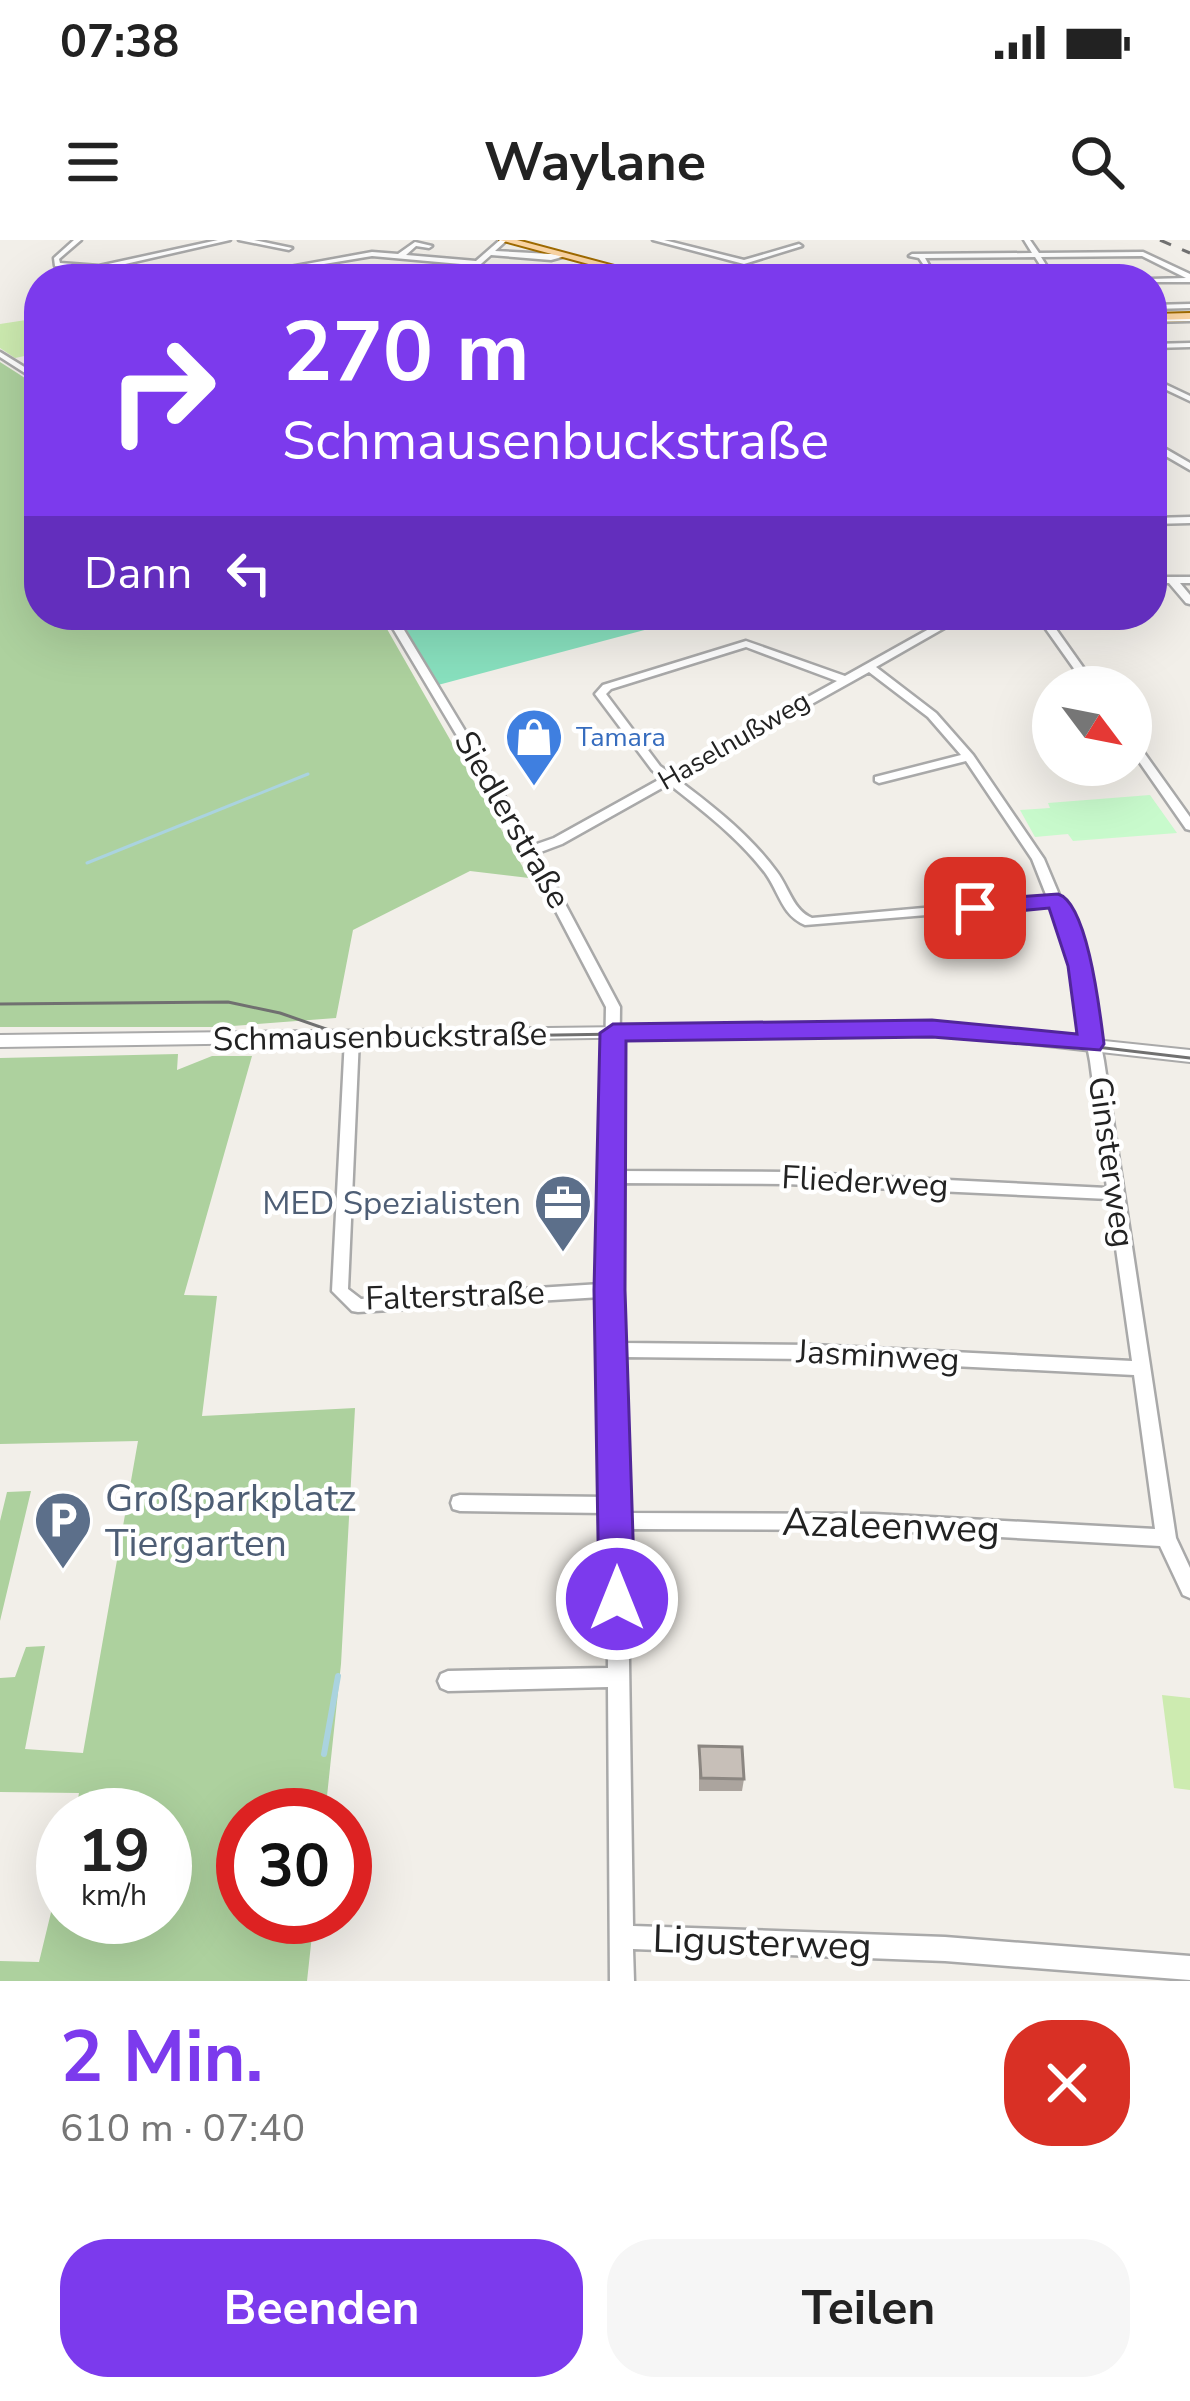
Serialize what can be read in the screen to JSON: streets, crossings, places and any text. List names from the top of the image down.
{
  "streets": {
    "street": [
      "Haselnußweg",
      "Siedlerstraße",
      "Schmausenbuckstraße",
      "Ginsterweg",
      "Fliederweg",
      "Falterstraße",
      "Jasminweg",
      "Azaleenweg",
      "Ligusterweg"
    ]
  },
  "crossings": [
    ["Haselnußweg", "Siedlerstraße"],
    ["Haselnußweg", "Ginsterweg"],
    ["Siedlerstraße", "Schmausenbuckstraße"],
    ["Siedlerstraße", "Fliederweg"],
    ["Siedlerstraße", "Falterstraße"],
    ["Siedlerstraße", "Jasminweg"],
    ["Siedlerstraße", "Azaleenweg"],
    ["Siedlerstraße", "Ligusterweg"],
    ["Schmausenbuckstraße", "Ginsterweg"],
    ["Schmausenbuckstraße", "Falterstraße"],
    ["Ginsterweg", "Fliederweg"],
    ["Ginsterweg", "Jasminweg"],
    ["Ginsterweg", "Azaleenweg"]
  ],
  "places": {
    "shop": ["Tamara"],
    "office": ["MED Spezialisten"],
    "parking": ["Großparkplatz Tiergarten"]
  },
  "north": "bottom right",
  "page": {
    "status": "07:38",
    "header": "Waylane",
    "turn": ["270 m", "Schmausenbuckstraße"],
    "then": "Dann",
    "speed": "19 km/h",
    "limit": "30",
    "heading": ["2 Min.", "610 m · 07:40"],
    "buttons": ["Beenden", "Teilen"]
  }
}
